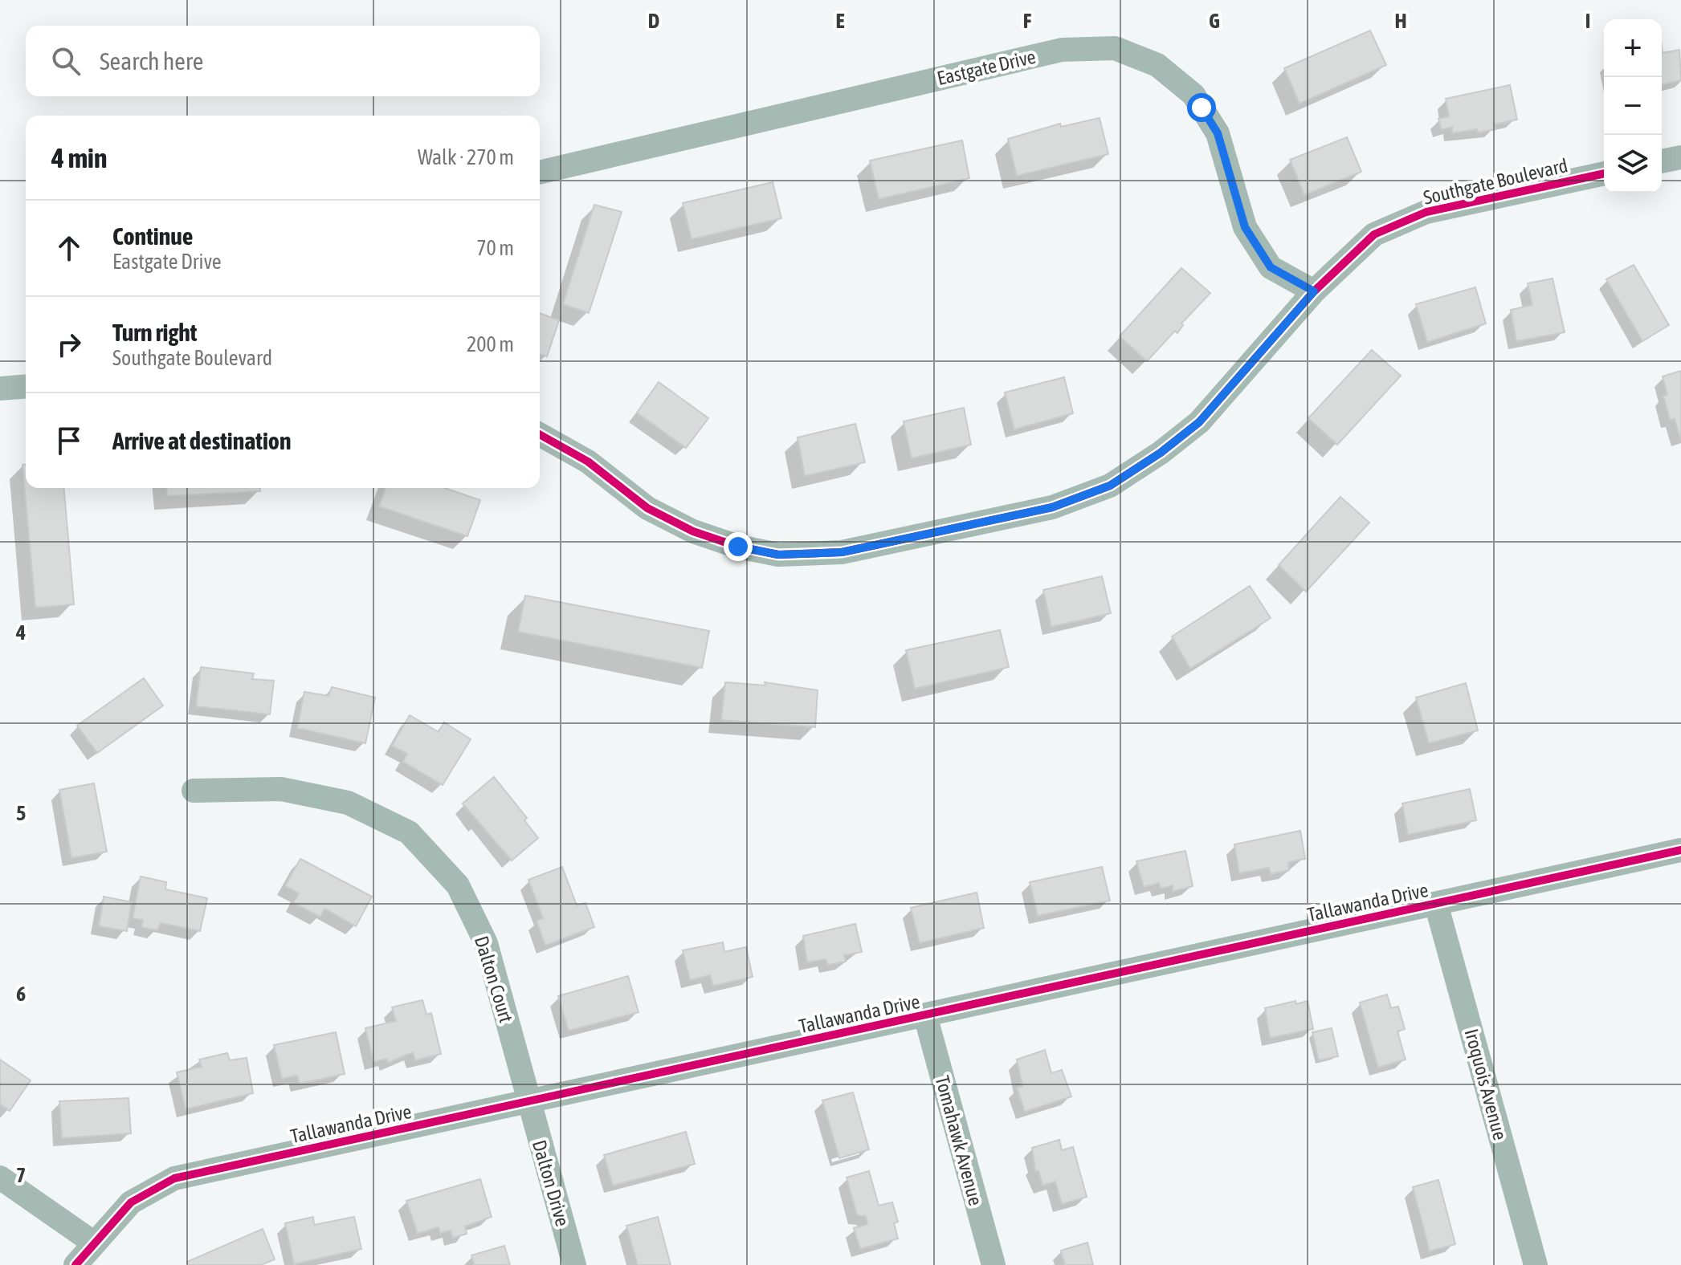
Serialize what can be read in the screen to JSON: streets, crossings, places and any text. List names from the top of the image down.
{
  "streets": {
    "street": [
      "Eastgate Drive",
      "Southgate Boulevard",
      "Tallawanda Drive",
      "Dalton Court",
      "Iroquois Avenue",
      "Tomahawk Avenue",
      "Dalton Drive"
    ]
  },
  "crossings": [
    ["Eastgate Drive", "Southgate Boulevard"],
    ["Tallawanda Drive", "Dalton Court"],
    ["Tallawanda Drive", "Iroquois Avenue"],
    ["Tallawanda Drive", "Tomahawk Avenue"],
    ["Tallawanda Drive", "Dalton Drive"],
    ["Dalton Court", "Dalton Drive"]
  ],
  "page": {
    "map_buttons": ["+", "−"],
    "search": "Search here",
    "heading": ["4 min", "Walk · 270 m"],
    "list": [
      ["Continue", "Eastgate Drive", "70 m"],
      ["Turn right", "Southgate Boulevard", "200 m"],
      "Arrive at destination"
    ]
  },
  "grid": {
    "columns": [
      "D",
      "E",
      "F",
      "G",
      "H",
      "I"
    ],
    "rows": [
      "4",
      "5",
      "6",
      "7"
    ]
  }
}
